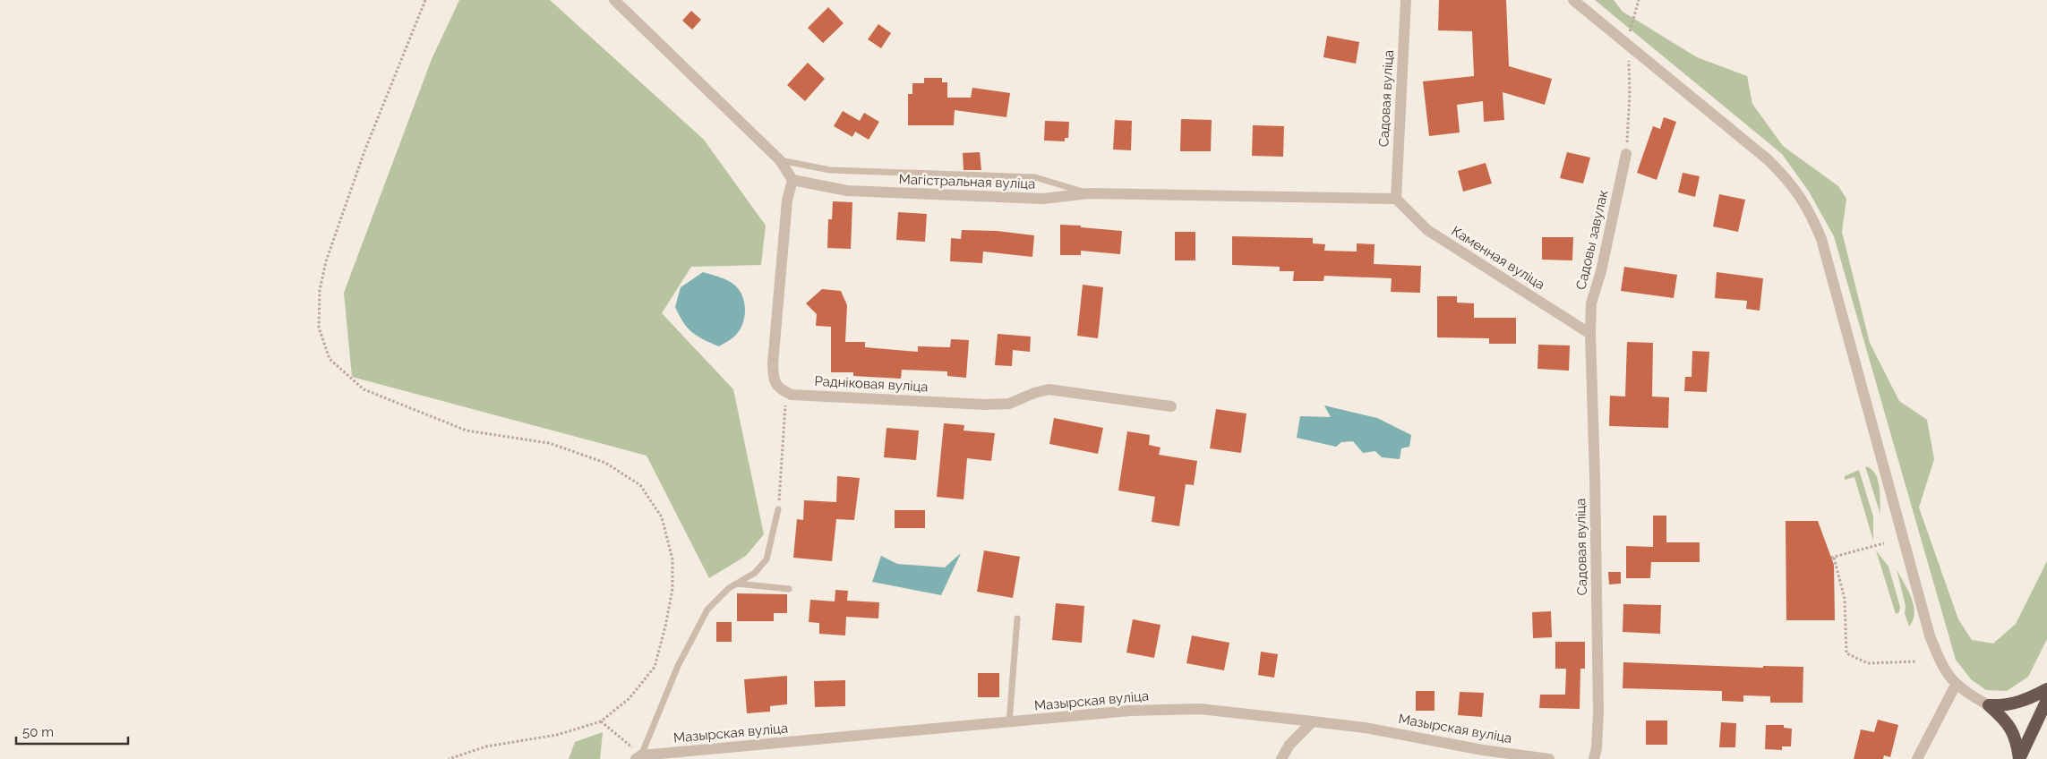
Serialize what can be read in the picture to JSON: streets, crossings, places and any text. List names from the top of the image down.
{
  "streets": {
    "street": [
      "Садовая вуліца",
      "Магістральная вуліца",
      "Садовы завулак",
      "Каменная вуліца",
      "Радніковая вуліца",
      "Мазырская вуліца"
    ]
  },
  "crossings": [
    ["Садовая вуліца", "Магістральная вуліца"],
    ["Садовая вуліца", "Садовы завулак"],
    ["Садовая вуліца", "Каменная вуліца"],
    ["Магістральная вуліца", "Каменная вуліца"],
    ["Садовы завулак", "Каменная вуліца"]
  ],
  "scale_bar": "50 m"
}
